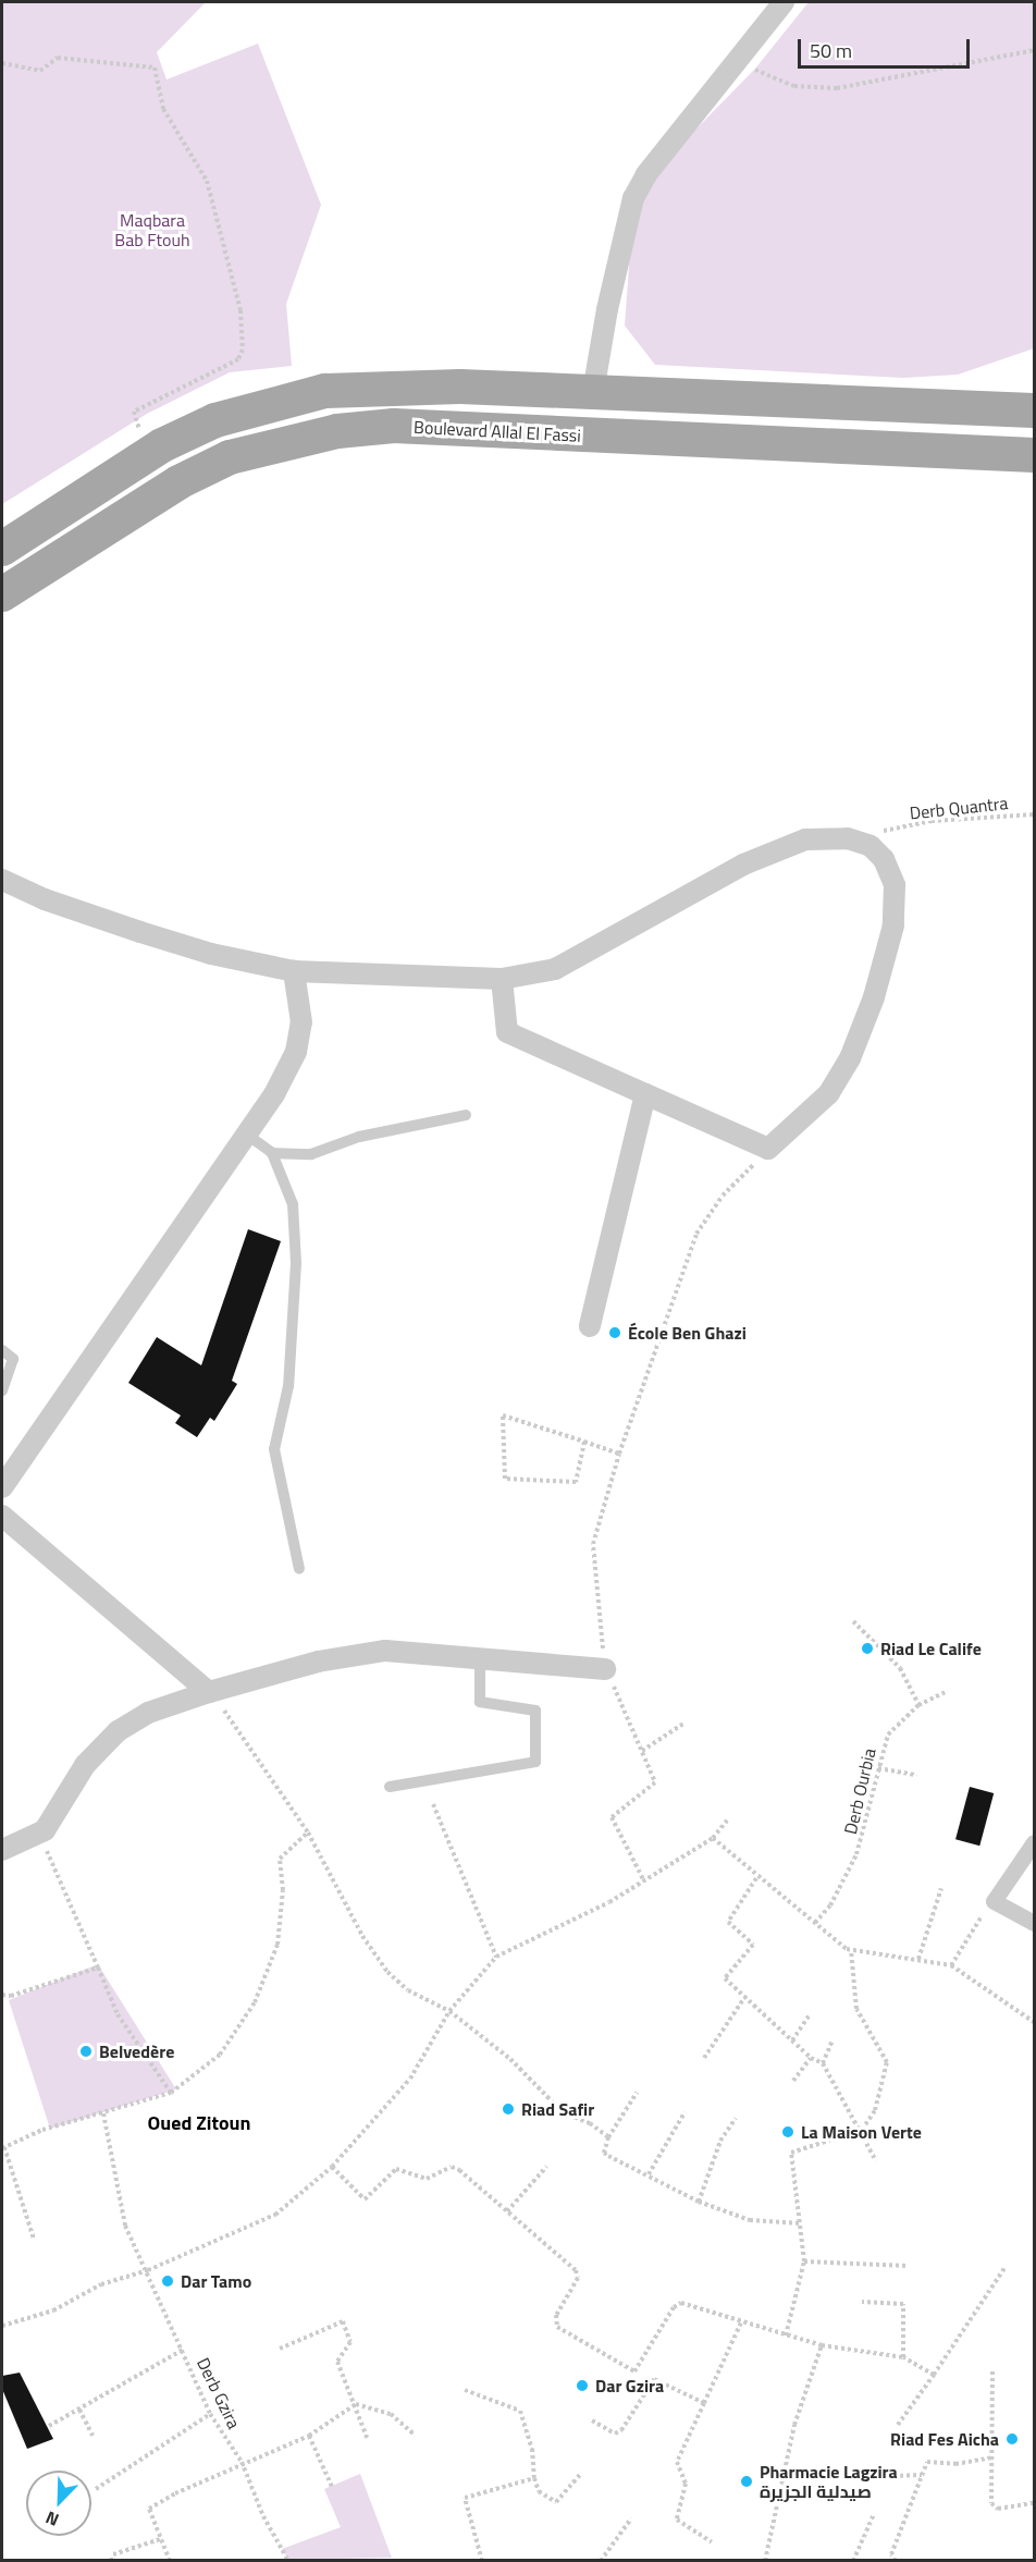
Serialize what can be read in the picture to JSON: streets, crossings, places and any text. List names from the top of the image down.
{
  "streets": {
    "main road": ["Boulevard Allal El Fassi"],
    "path": ["Derb Quantra", "Derb Ourbia", "Derb Gzira"]
  },
  "districts": ["Oued Zitoun"],
  "parks": ["Maqbara Bab Ftouh"],
  "places": [
    "École Ben Ghazi",
    "Riad Le Calife",
    "Belvedère",
    "Riad Safir",
    "La Maison Verte",
    "Dar Tamo",
    "Dar Gzira",
    "Riad Fes Aicha",
    "Pharmacie Lagzira صيدلية الجزيرة"
  ],
  "scale_bar": "50 m",
  "north": "bottom left"
}
